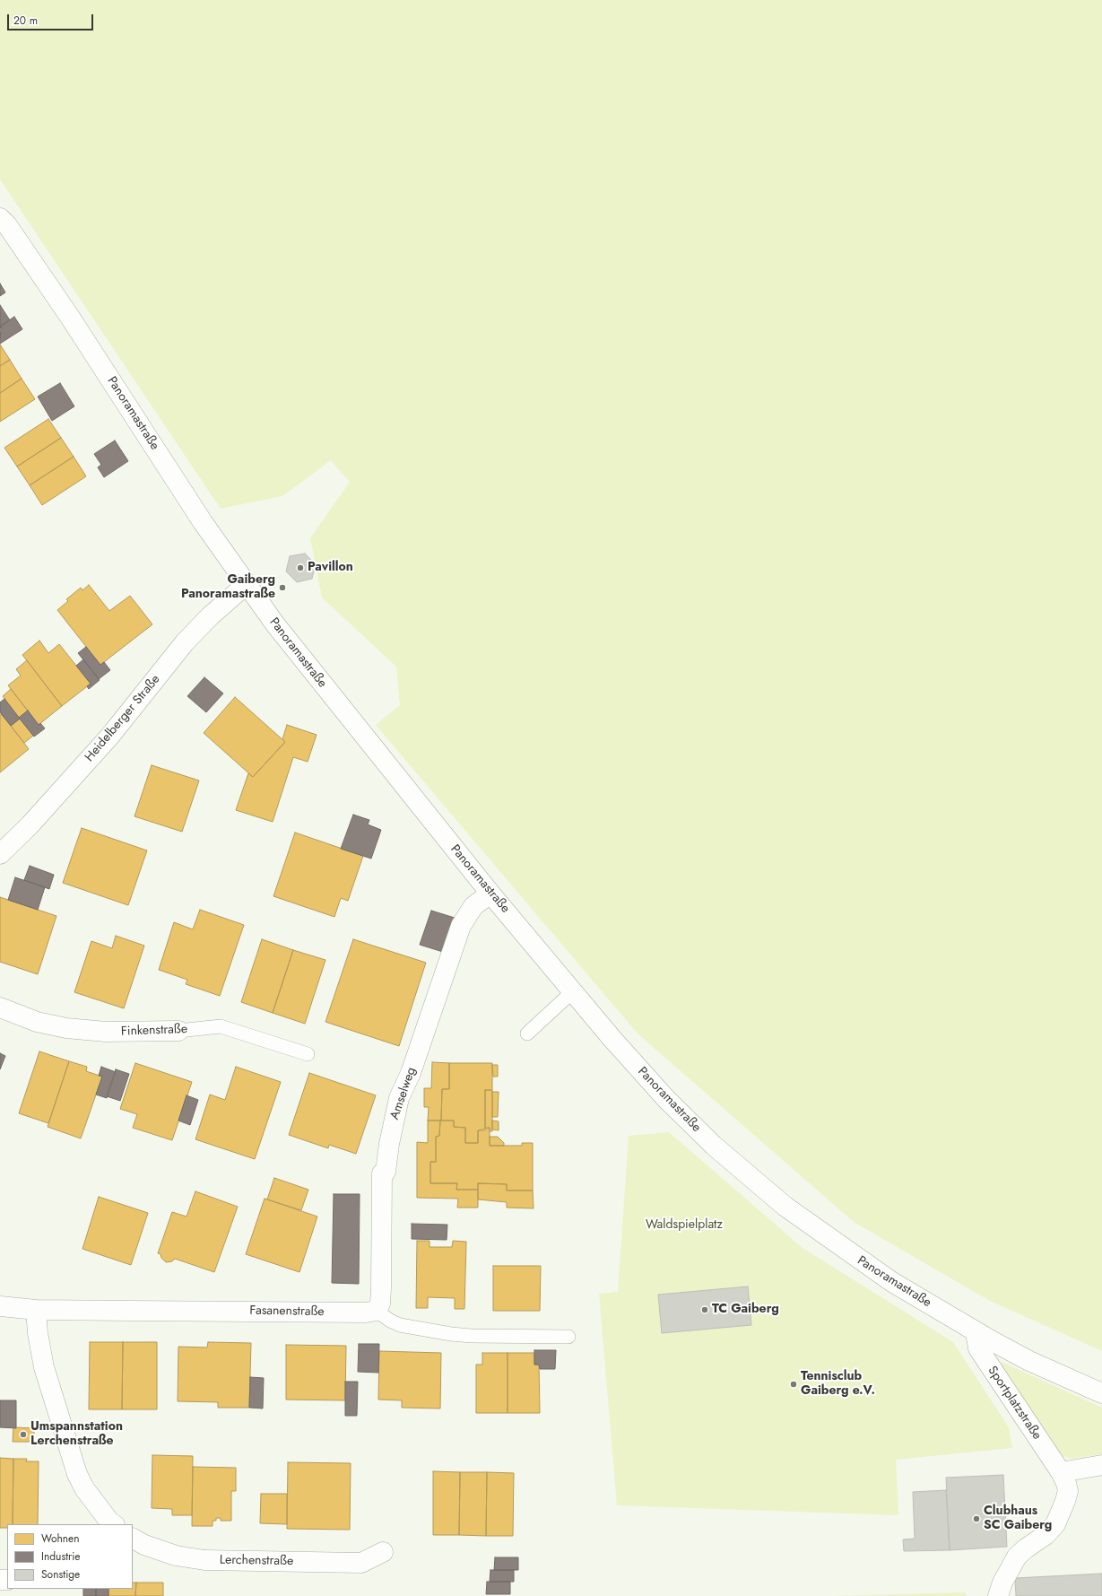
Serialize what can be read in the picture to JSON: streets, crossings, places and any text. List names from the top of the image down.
{
  "streets": {
    "street": [
      "Panoramastraße",
      "Heidelberger Straße",
      "Finkenstraße",
      "Amselweg",
      "Fasanenstraße",
      "Sportplatzstraße",
      "Lerchenstraße"
    ]
  },
  "crossings": [
    ["Panoramastraße", "Heidelberger Straße"],
    ["Panoramastraße", "Amselweg"],
    ["Panoramastraße", "Sportplatzstraße"],
    ["Amselweg", "Fasanenstraße"]
  ],
  "parks": ["Waldspielplatz"],
  "places": [
    "Pavillon",
    "Gaiberg Panoramastraße",
    "TC Gaiberg",
    "Tennisclub Gaiberg e.V.",
    "Umspannstation Lerchenstraße",
    "Clubhaus SC Gaiberg"
  ],
  "legend": ["Wohnen", "Industrie", "Sonstige"],
  "scale_bar": "20 m"
}
